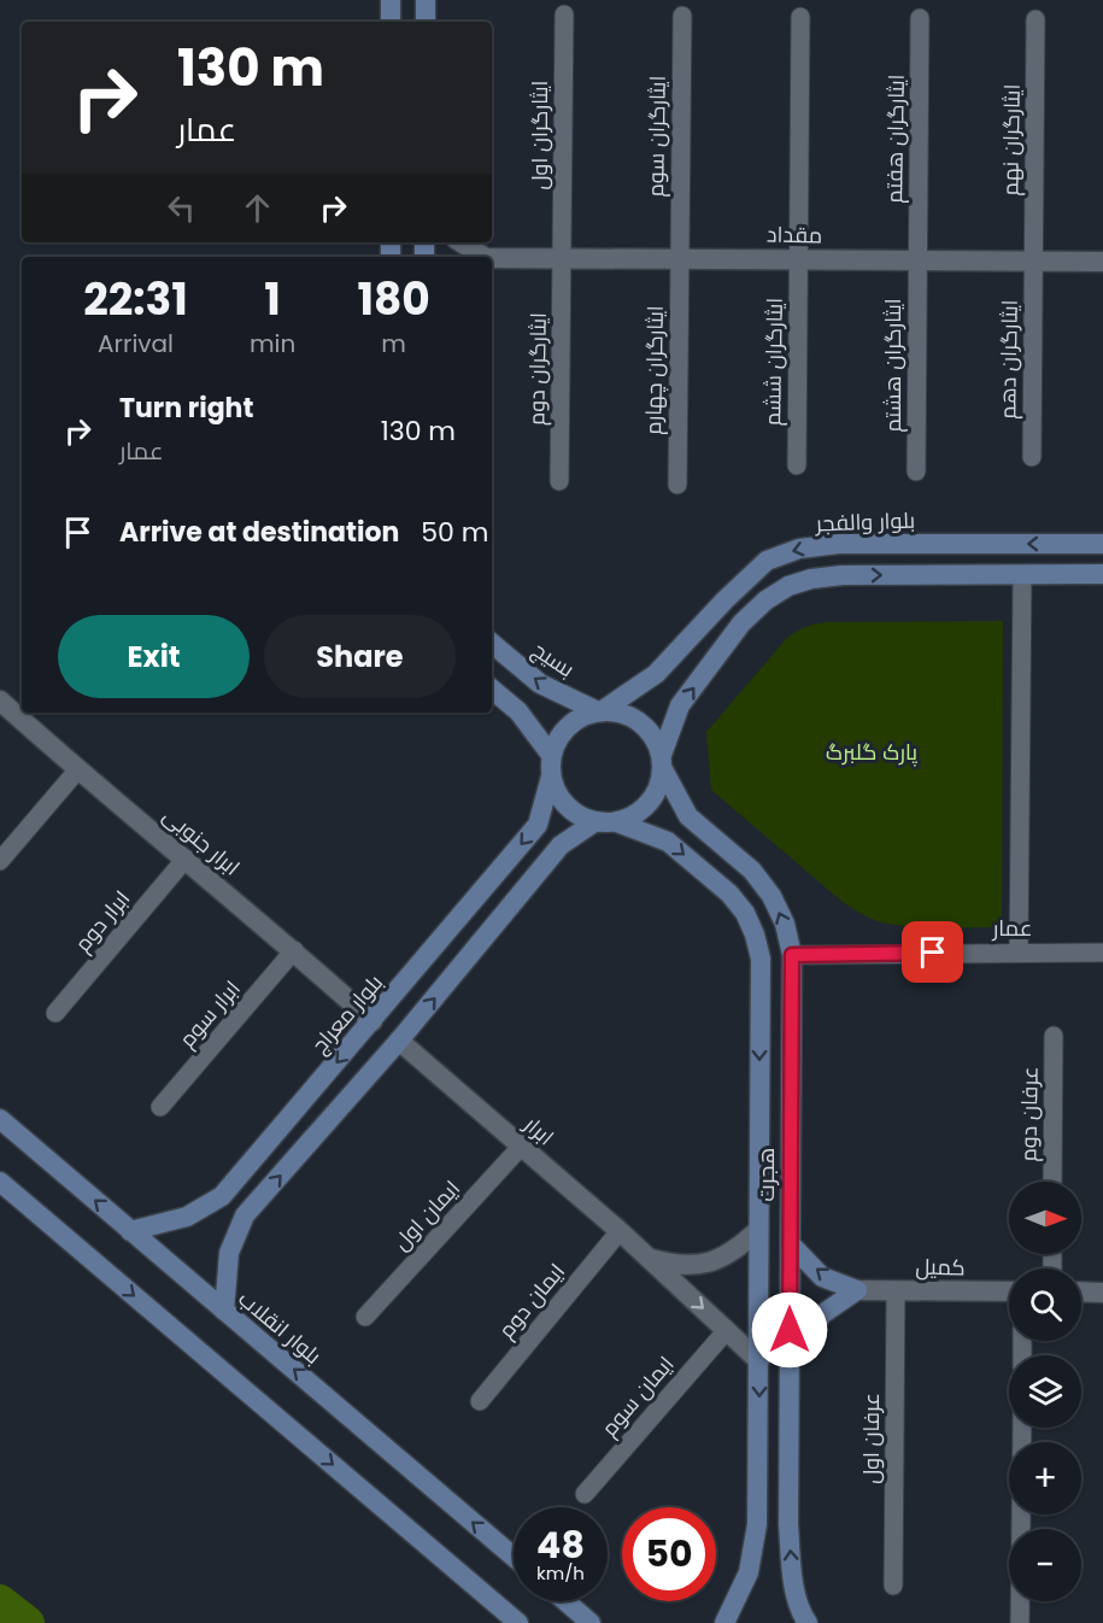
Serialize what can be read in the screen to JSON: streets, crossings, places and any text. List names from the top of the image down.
{
  "streets": {
    "main road": [
      "بلوار والفجر",
      "بسیج",
      "بلوار معراج",
      "هجرت",
      "بلوار انقلاب"
    ],
    "street": [
      "ایثارگران اول",
      "ایثارگران سوم",
      "ایثارگران هفتم",
      "ایثارگران نهم",
      "مقداد",
      "ایثارگران دهم",
      "ایثارگران ششم",
      "ایثارگران هشتم",
      "ایثارگران دوم",
      "ایثارگران چهارم",
      "ابرار جنوبی",
      "ابرار دوم",
      "عمار",
      "ابرار سوم",
      "عرفان دوم",
      "ابرار",
      "ایمان اول",
      "کمیل",
      "ایمان دوم",
      "ایمان سوم",
      "عرفان اول"
    ]
  },
  "crossings": [
    ["ایثارگران اول", "مقداد"],
    ["ایثارگران اول", "ایثارگران دوم"],
    ["ایثارگران سوم", "مقداد"],
    ["ایثارگران سوم", "ایثارگران چهارم"],
    ["ایثارگران هفتم", "مقداد"],
    ["ایثارگران هفتم", "ایثارگران هشتم"],
    ["ایثارگران نهم", "مقداد"],
    ["ایثارگران نهم", "ایثارگران دهم"],
    ["مقداد", "ایثارگران دهم"],
    ["مقداد", "ایثارگران ششم"],
    ["مقداد", "ایثارگران هشتم"],
    ["مقداد", "ایثارگران دوم"],
    ["مقداد", "ایثارگران چهارم"],
    ["بلوار والفجر", "بسیج"],
    ["بلوار والفجر", "بلوار معراج"],
    ["بلوار والفجر", "هجرت"],
    ["بسیج", "بلوار معراج"],
    ["بسیج", "هجرت"],
    ["ابرار جنوبی", "ابرار دوم"],
    ["ابرار جنوبی", "ابرار سوم"],
    ["ابرار جنوبی", "بلوار معراج"],
    ["عمار", "هجرت"],
    ["بلوار معراج", "هجرت"],
    ["بلوار معراج", "بلوار انقلاب"],
    ["ابرار", "هجرت"],
    ["ابرار", "ایمان اول"],
    ["ابرار", "ایمان دوم"],
    ["ابرار", "ایمان سوم"],
    ["کمیل", "عرفان اول"]
  ],
  "one_way": ["بلوار والفجر"],
  "parks": ["پارک گلبرگ"],
  "north": "right",
  "page": {
    "turn": ["130 m", "عمار"],
    "eta": [
      "22:31",
      "Arrival",
      "1",
      "min",
      "180",
      "m"
    ],
    "list": [
      {
        "name": "Turn right",
        "note": "عمار",
        "value": "130 m"
      },
      {
        "name": "Arrive at destination",
        "value": "50 m"
      }
    ],
    "buttons": ["Exit", "Share"],
    "map_buttons": ["+", "−"],
    "speed": "48 km/h",
    "limit": "50"
  }
}
